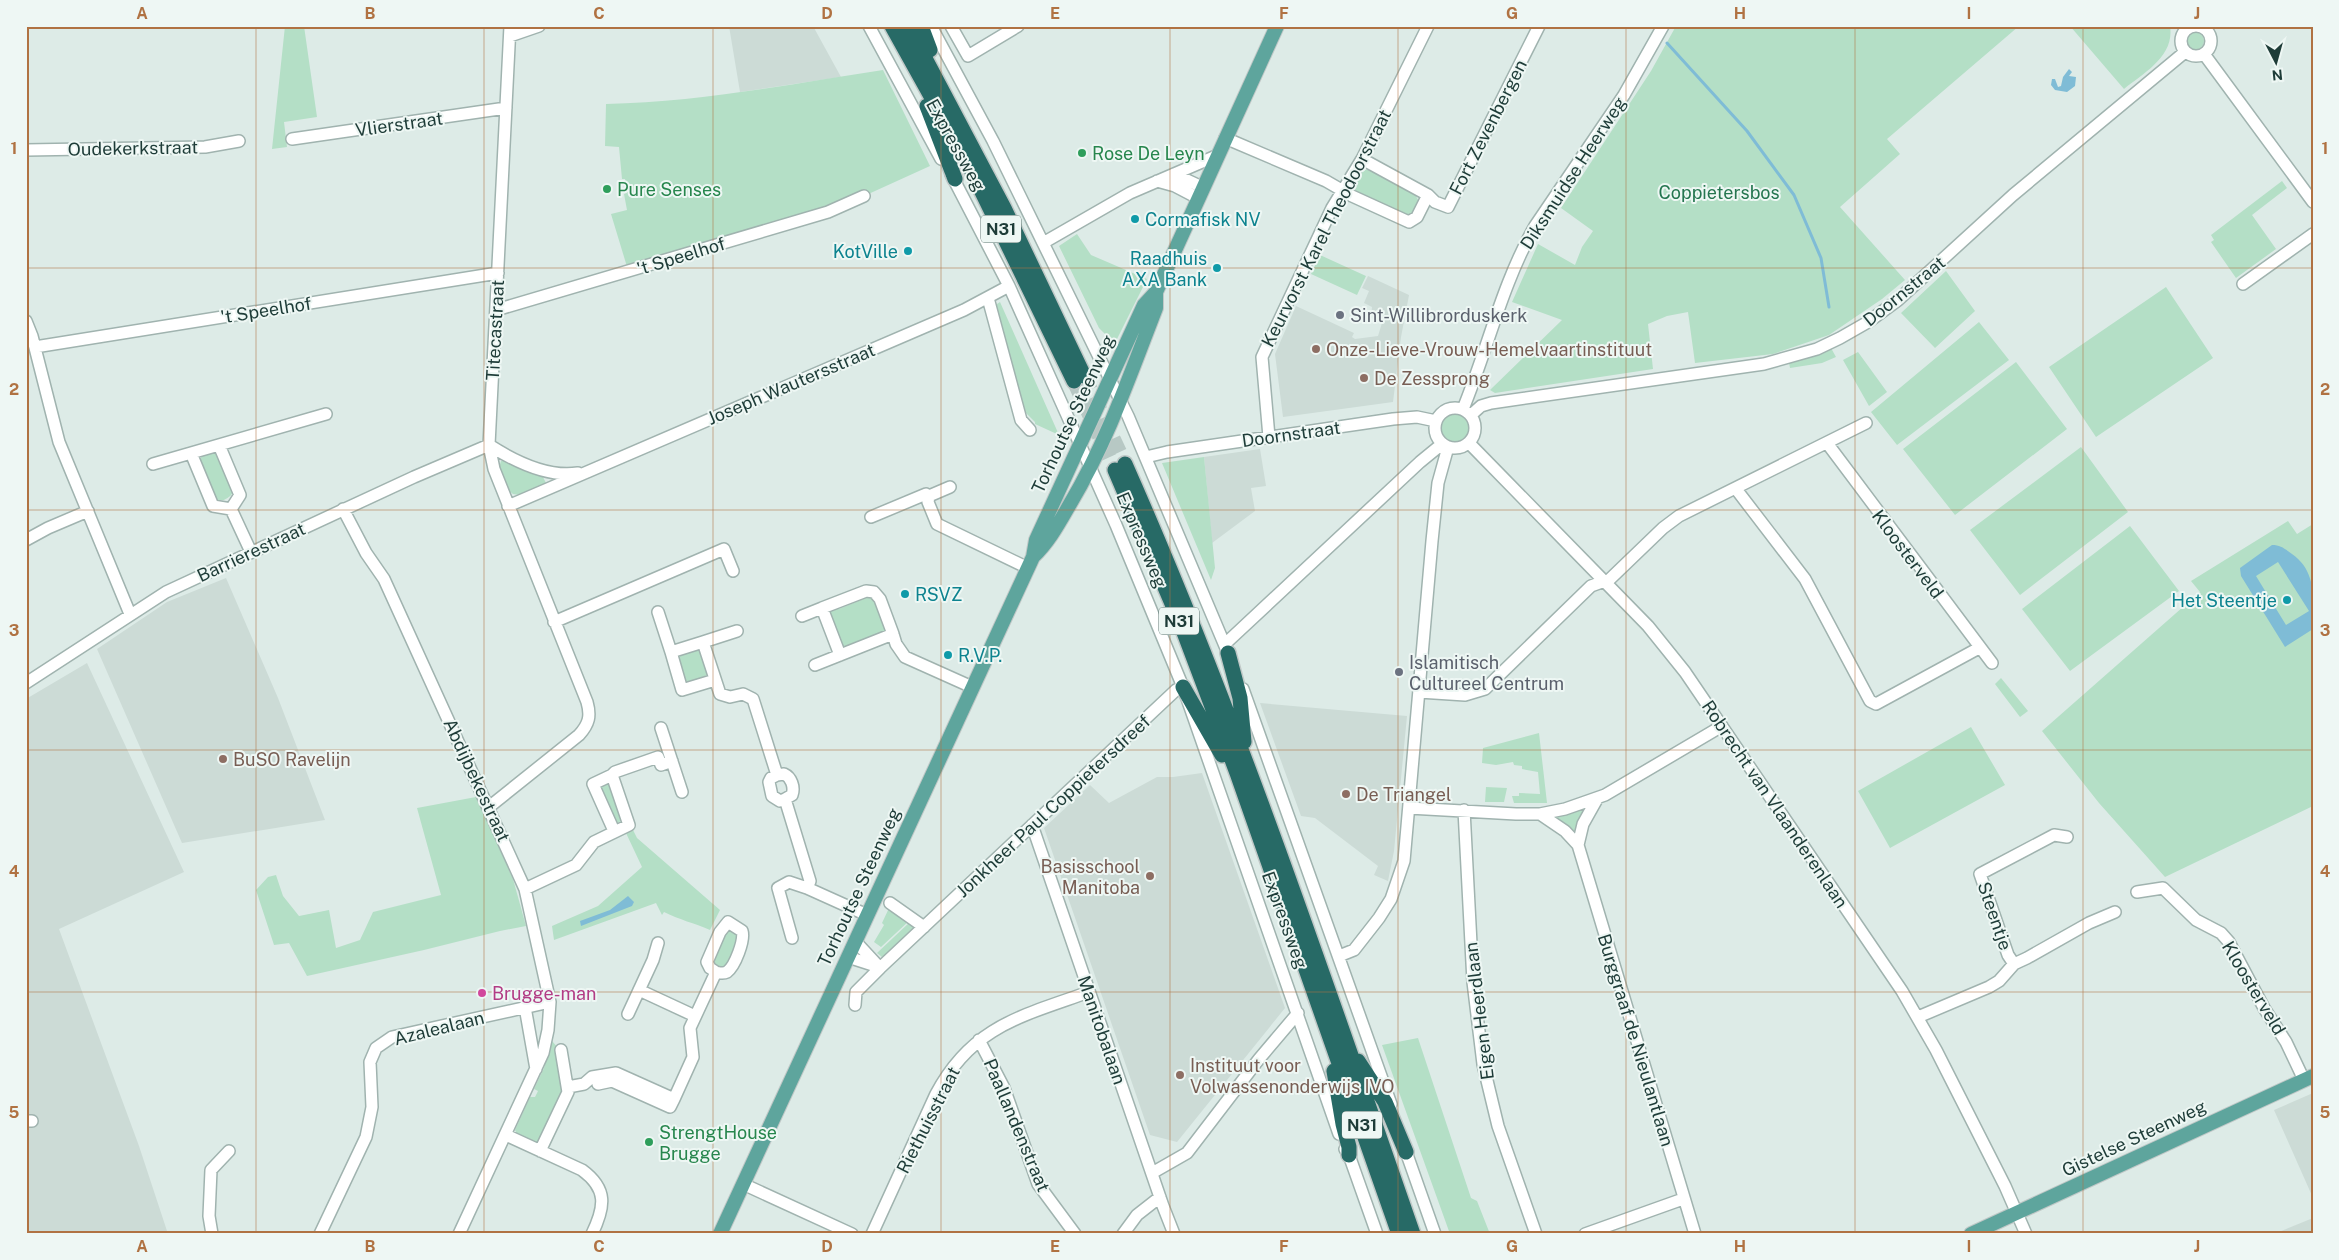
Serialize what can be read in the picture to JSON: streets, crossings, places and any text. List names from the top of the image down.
{
  "streets": {
    "highway": ["Expressweg", "N31"],
    "main road": ["Torhoutse Steenweg", "Gistelse Steenweg"],
    "street": [
      "Vlierstraat",
      "Fort Zevenbergen",
      "Oudekerkstraat",
      "Diksmuidse Heerweg",
      "Keurvorst Karel Theodoorstraat",
      "'t Speelhof",
      "Doornstraat",
      "Titecastraat",
      "Joseph Wautersstraat",
      "Barrierestraat",
      "Kloosterveld",
      "Abdijbekestraat",
      "Robrecht van Vlaanderenlaan",
      "Jonkheer Paul Coppietersdreef",
      "Steentje",
      "Eigen Heerdlaan",
      "Azalealaan",
      "Manitobalaan",
      "Burggraaf de Nieulantlaan",
      "Riethuisstraat",
      "Paallandenstraat"
    ]
  },
  "crossings": [
    ["Vlierstraat", "Titecastraat"],
    ["Fort Zevenbergen", "Keurvorst Karel Theodoorstraat"],
    ["Fort Zevenbergen", "Torhoutse Steenweg"],
    ["Expressweg", "Doornstraat"],
    ["Expressweg", "Joseph Wautersstraat"],
    ["Expressweg", "Torhoutse Steenweg"],
    ["Expressweg", "Jonkheer Paul Coppietersdreef"],
    ["Diksmuidse Heerweg", "Doornstraat"],
    ["Diksmuidse Heerweg", "Robrecht van Vlaanderenlaan"],
    ["Keurvorst Karel Theodoorstraat", "Doornstraat"],
    ["'t Speelhof", "Titecastraat"],
    ["Doornstraat", "Robrecht van Vlaanderenlaan"],
    ["Titecastraat", "Joseph Wautersstraat"],
    ["Titecastraat", "Barrierestraat"],
    ["Titecastraat", "Abdijbekestraat"],
    ["Joseph Wautersstraat", "Barrierestraat"],
    ["Barrierestraat", "Abdijbekestraat"],
    ["Kloosterveld", "Gistelse Steenweg"],
    ["Abdijbekestraat", "Azalealaan"],
    ["Robrecht van Vlaanderenlaan", "Steentje"],
    ["Robrecht van Vlaanderenlaan", "Gistelse Steenweg"],
    ["Jonkheer Paul Coppietersdreef", "Manitobalaan"],
    ["Manitobalaan", "Riethuisstraat"],
    ["Riethuisstraat", "Paallandenstraat"]
  ],
  "parks": ["Coppietersbos"],
  "places": [
    "Rose De Leyn",
    "Pure Senses",
    "Cormafisk NV",
    "KotVille",
    "Raadhuis AXA Bank",
    "Sint-Willibrorduskerk",
    "Onze-Lieve-Vrouw-Hemelvaartinstituut",
    "De Zessprong",
    "RSVZ",
    "Het Steentje",
    "R.V.P.",
    "Islamitisch Cultureel Centrum",
    "BuSO Ravelijn",
    "De Triangel",
    "Basisschool Manitoba",
    "Brugge-man",
    "Instituut voor Volwassenonderwijs IVO",
    "StrengtHouse Brugge"
  ],
  "north": "bottom",
  "grid": {
    "columns": [
      "A",
      "B",
      "C",
      "D",
      "E",
      "F",
      "G",
      "H",
      "I",
      "J"
    ],
    "rows": [
      "1",
      "2",
      "3",
      "4",
      "5"
    ]
  }
}
